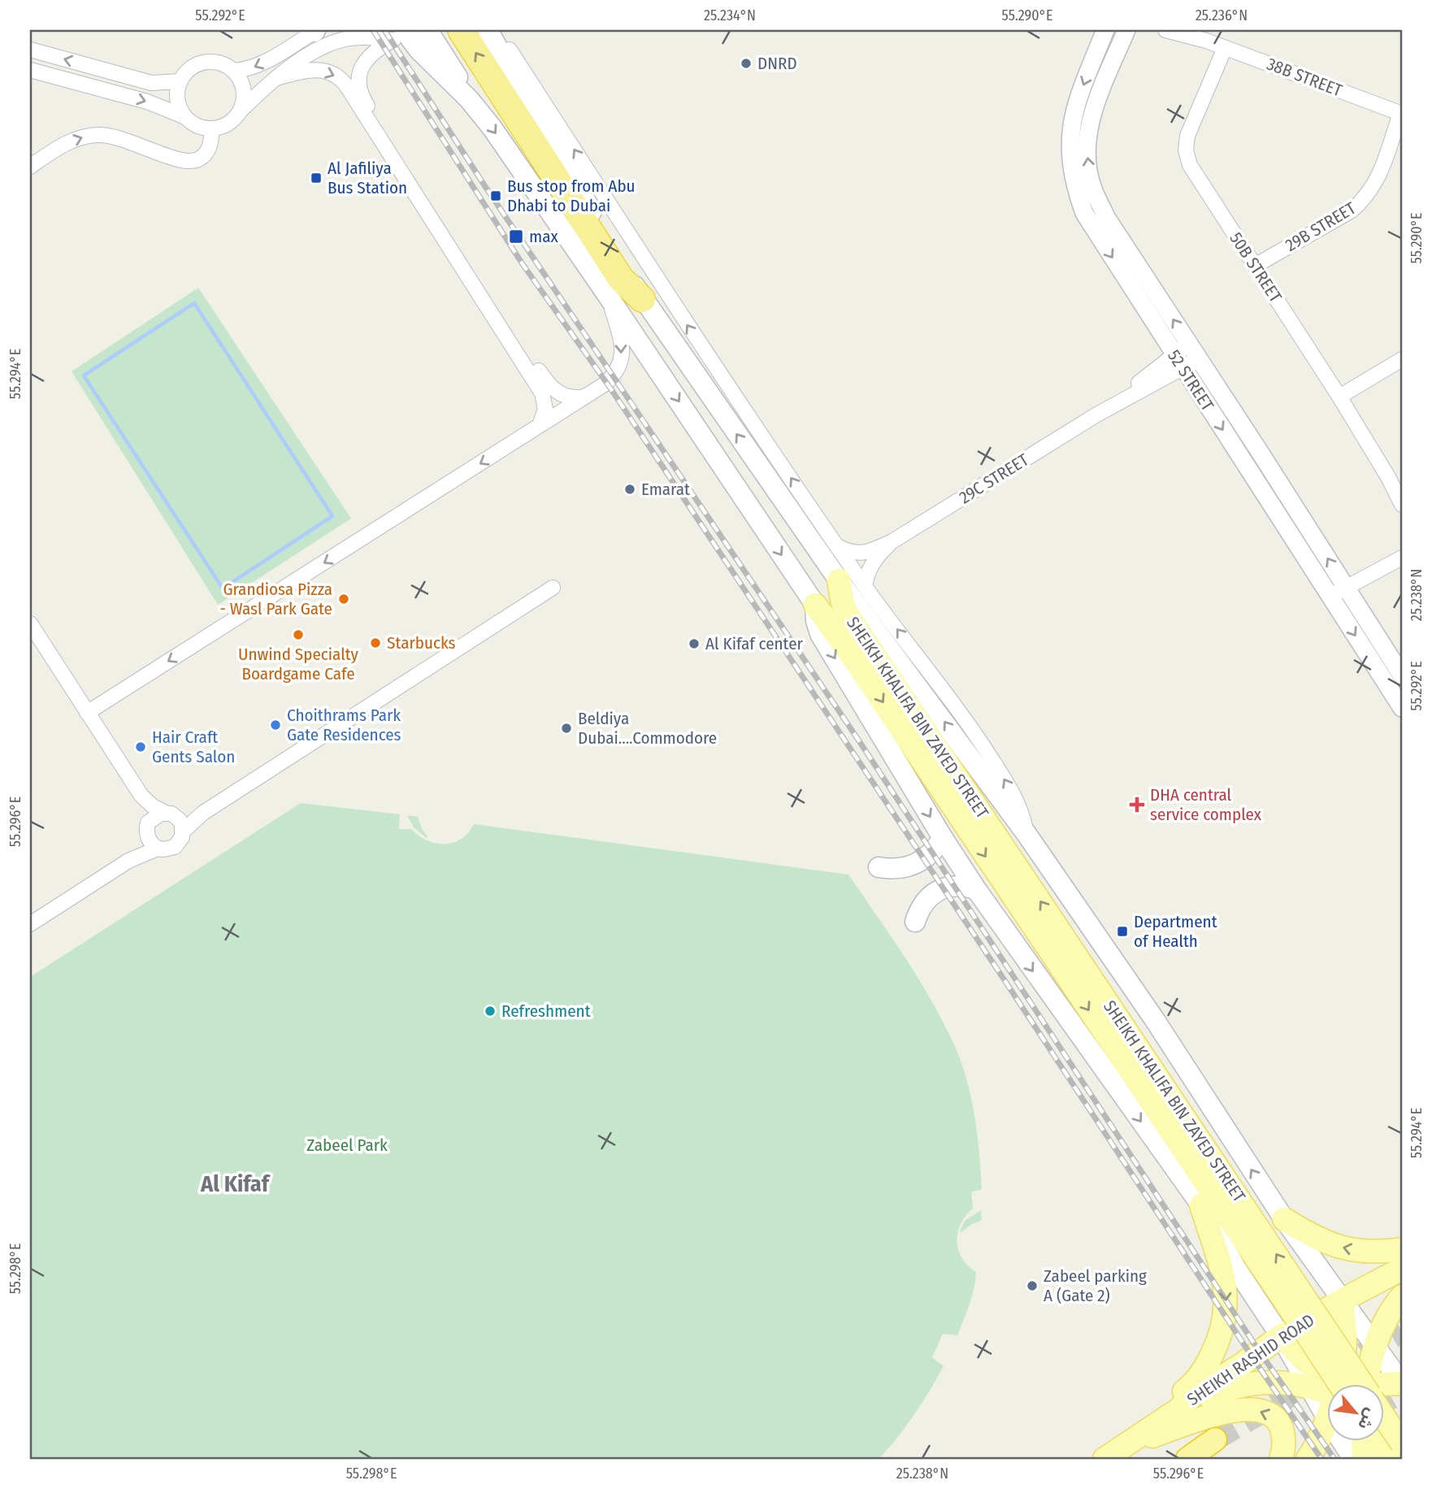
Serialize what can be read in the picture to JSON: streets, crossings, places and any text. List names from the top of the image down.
{
  "streets": {
    "main road": ["SHEIKH KHALIFA BIN ZAYED STREET", "SHEIKH RASHID ROAD"],
    "street": [
      "38B STREET",
      "29B STREET",
      "50B STREET",
      "52 STREET",
      "29C STREET"
    ]
  },
  "crossings": [
    ["38B STREET", "29B STREET"],
    ["38B STREET", "50B STREET"],
    ["29B STREET", "50B STREET"],
    ["52 STREET", "29C STREET"]
  ],
  "districts": ["Al Kifaf"],
  "parks": ["Zabeel Park"],
  "places": {
    "other": [
      "DNRD",
      "Emarat",
      "Grandiosa Pizza - Wasl Park Gate",
      "Unwind Specialty Boardgame Cafe",
      "Starbucks",
      "Al Kifaf center",
      "Choithrams Park Gate Residences",
      "Beldiya Dubai....Commodore",
      "Hair Craft Gents Salon",
      "Refreshment",
      "Zabeel parking A (Gate 2)"
    ],
    "transit": [
      "Al Jafiliya Bus Station",
      "Bus stop from Abu Dhabi to Dubai",
      "max",
      "Department of Health"
    ],
    "health": ["DHA central service complex"]
  },
  "north": "bottom right",
  "coordinates": [
    "55.292°E",
    "25.234°N",
    "55.290°E",
    "25.236°N",
    "55.294°E",
    "25.238°N",
    "55.296°E",
    "55.298°E"
  ]
}
